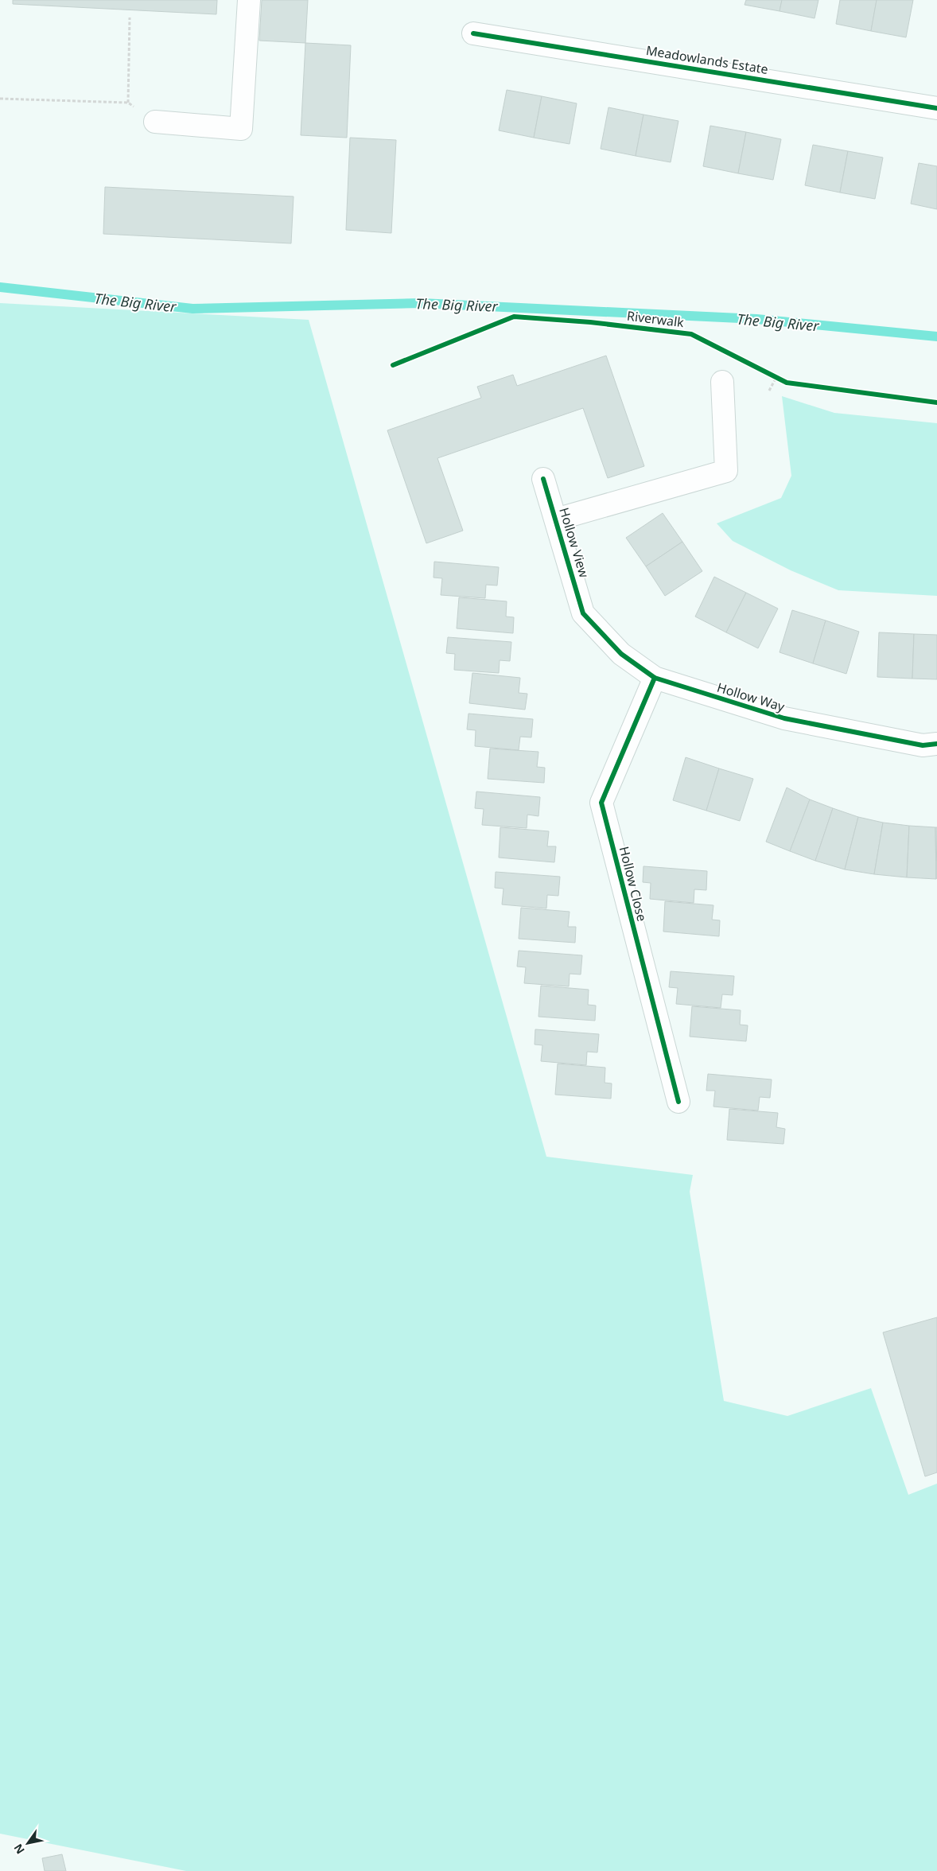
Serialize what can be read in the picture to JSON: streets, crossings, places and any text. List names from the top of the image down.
{
  "streets": {
    "street": [
      "Meadowlands Estate",
      "Hollow View",
      "Hollow Way",
      "Hollow Close"
    ],
    "cycle path": ["Riverwalk"]
  },
  "crossings": [
    ["Hollow View", "Hollow Way"],
    ["Hollow Way", "Hollow Close"]
  ],
  "water": ["The Big River"],
  "north": "bottom left"
}
